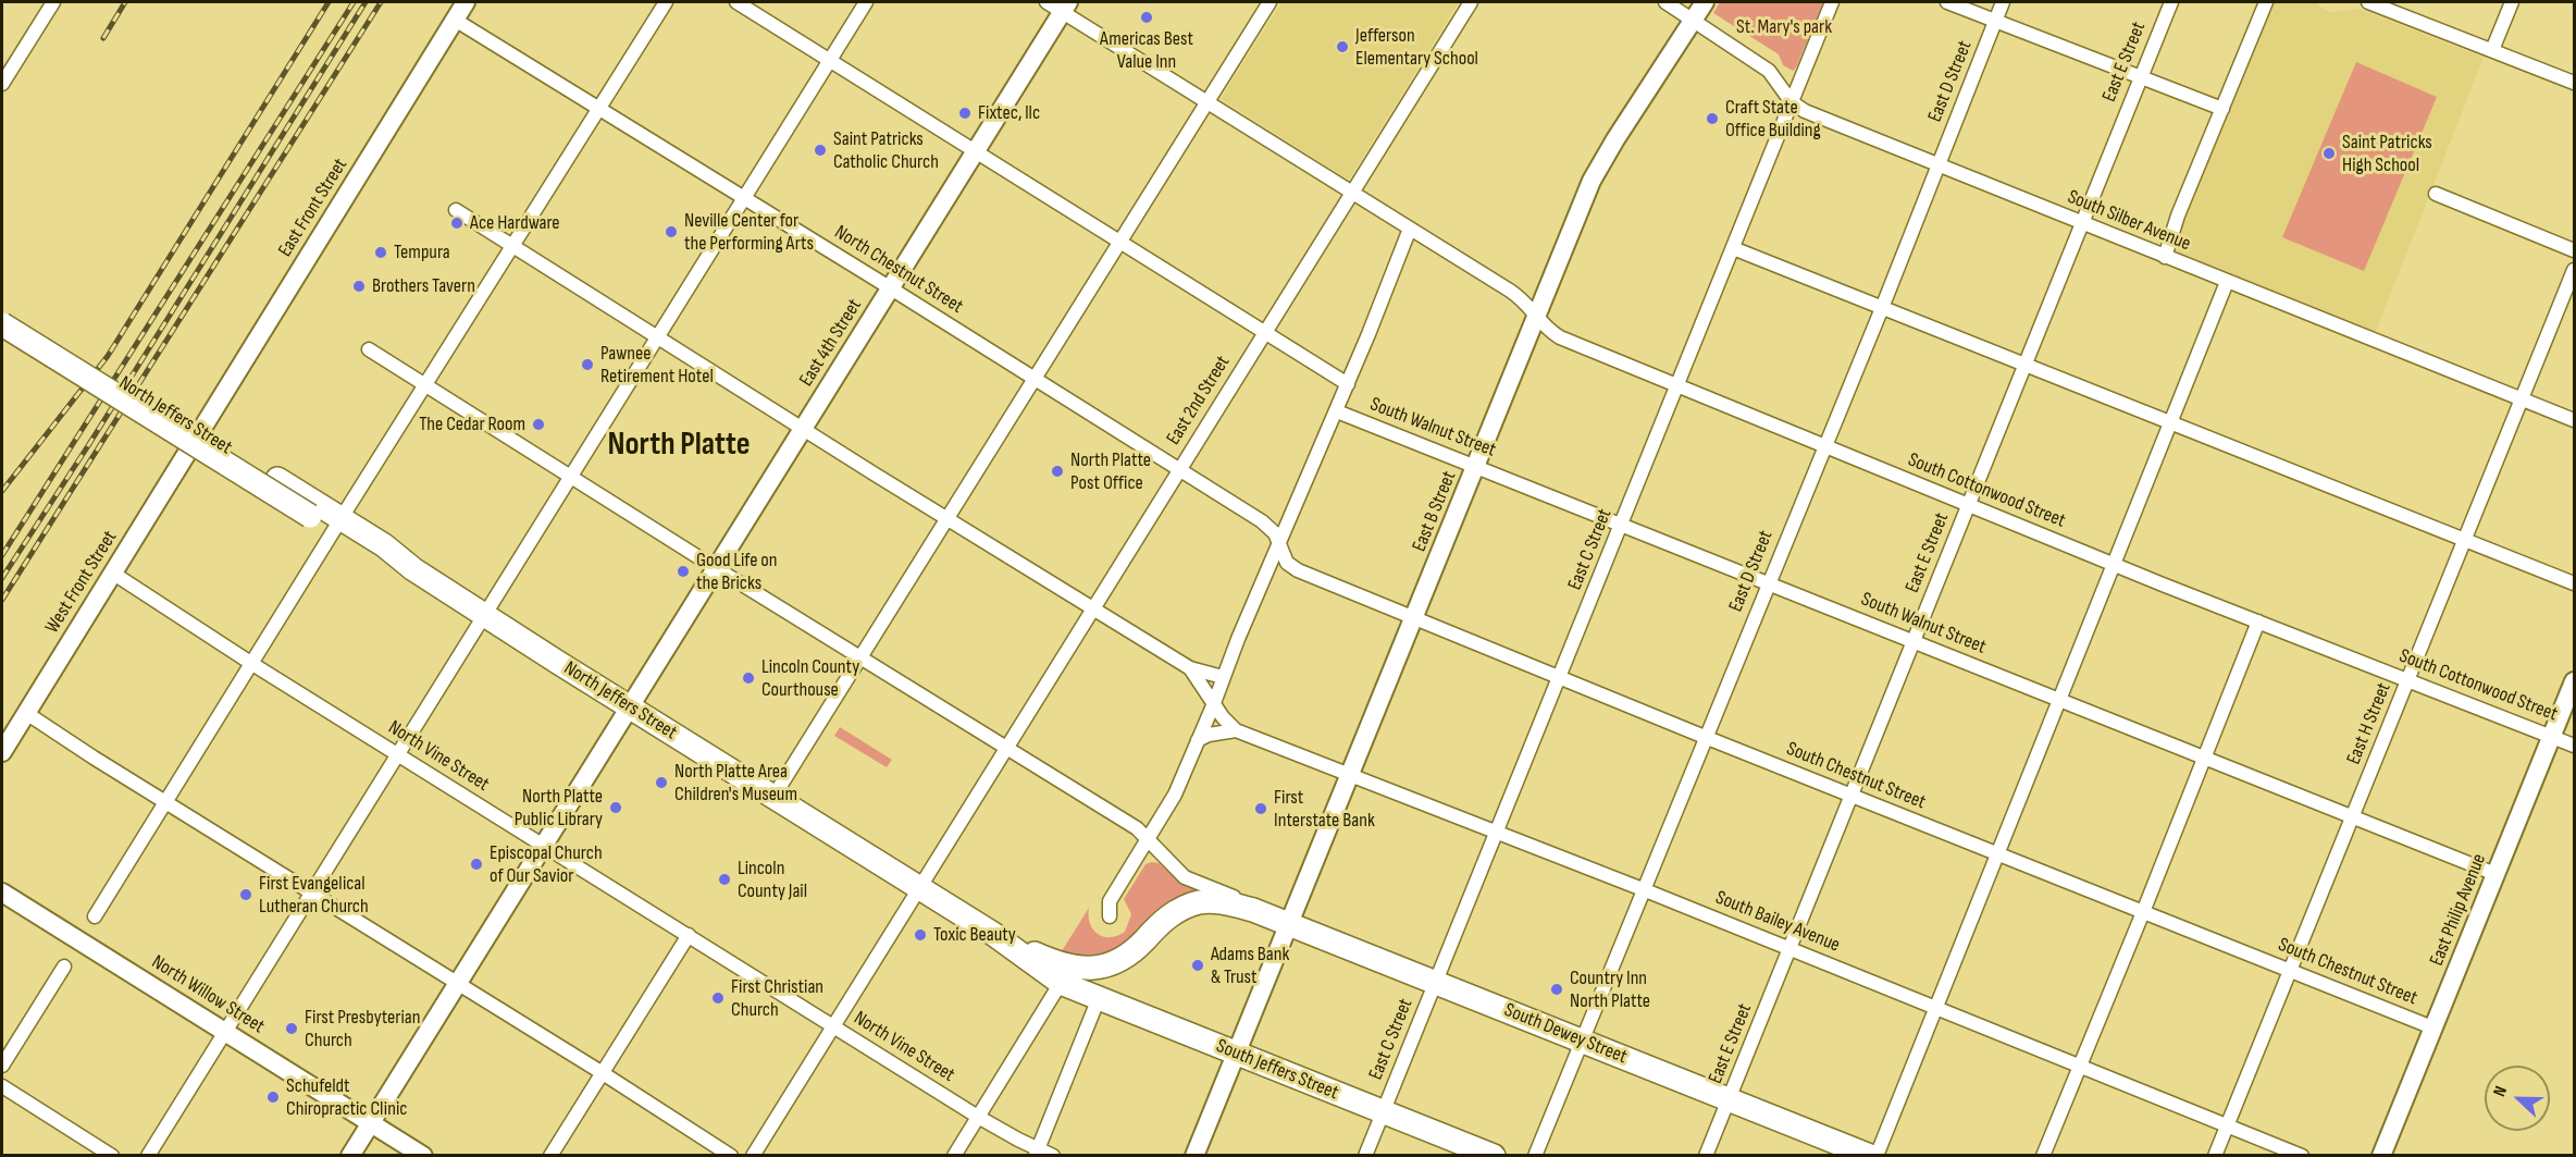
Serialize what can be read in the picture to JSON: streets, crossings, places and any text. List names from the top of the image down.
{
  "streets": {
    "highway": ["North Jeffers Street", "South Dewey Street", "South Jeffers Street"],
    "main road": [
      "East Front Street",
      "East 4th Street",
      "East B Street",
      "West Front Street",
      "East Philip Avenue",
      "North Willow Street"
    ],
    "street": [
      "East E Street",
      "East D Street",
      "South Silber Avenue",
      "North Chestnut Street",
      "East 2nd Street",
      "South Walnut Street",
      "South Cottonwood Street",
      "East C Street",
      "East H Street",
      "North Vine Street",
      "South Chestnut Street",
      "South Bailey Avenue"
    ]
  },
  "crossings": [
    ["East E Street", "South Silber Avenue"],
    ["East E Street", "South Walnut Street"],
    ["East E Street", "South Cottonwood Street"],
    ["East E Street", "South Chestnut Street"],
    ["East E Street", "South Bailey Avenue"],
    ["East E Street", "South Dewey Street"],
    ["East D Street", "South Silber Avenue"],
    ["East D Street", "South Walnut Street"],
    ["East D Street", "South Cottonwood Street"],
    ["East D Street", "South Chestnut Street"],
    ["East D Street", "South Bailey Avenue"],
    ["East D Street", "South Dewey Street"],
    ["East Front Street", "North Chestnut Street"],
    ["East Front Street", "West Front Street"],
    ["South Silber Avenue", "East B Street"],
    ["South Silber Avenue", "East C Street"],
    ["South Silber Avenue", "East H Street"],
    ["North Chestnut Street", "East 4th Street"],
    ["North Chestnut Street", "East 2nd Street"],
    ["North Chestnut Street", "South Chestnut Street"],
    ["East 4th Street", "North Jeffers Street"],
    ["East 4th Street", "South Cottonwood Street"],
    ["East 4th Street", "North Vine Street"],
    ["East 4th Street", "North Willow Street"],
    ["East 4th Street", "South Dewey Street"],
    ["East 2nd Street", "North Jeffers Street"],
    ["East 2nd Street", "South Cottonwood Street"],
    ["East 2nd Street", "North Vine Street"],
    ["East 2nd Street", "South Dewey Street"],
    ["North Jeffers Street", "South Dewey Street"],
    ["North Jeffers Street", "South Jeffers Street"],
    ["South Walnut Street", "East B Street"],
    ["South Walnut Street", "East C Street"],
    ["South Walnut Street", "East H Street"],
    ["South Walnut Street", "East Philip Avenue"],
    ["South Cottonwood Street", "East B Street"],
    ["South Cottonwood Street", "East C Street"],
    ["South Cottonwood Street", "East H Street"],
    ["South Cottonwood Street", "East Philip Avenue"],
    ["East B Street", "South Chestnut Street"],
    ["East B Street", "South Bailey Avenue"],
    ["East B Street", "South Dewey Street"],
    ["East B Street", "South Jeffers Street"],
    ["East C Street", "South Chestnut Street"],
    ["East C Street", "South Bailey Avenue"],
    ["East C Street", "South Dewey Street"],
    ["East C Street", "South Jeffers Street"],
    ["West Front Street", "North Vine Street"],
    ["East H Street", "South Chestnut Street"],
    ["East H Street", "South Bailey Avenue"],
    ["South Chestnut Street", "East Philip Avenue"]
  ],
  "districts": ["North Platte"],
  "parks": ["St. Mary's park"],
  "places": [
    "Americas Best Value Inn",
    "Jefferson Elementary School",
    "Fixtec, llc",
    "Craft State Office Building",
    "Saint Patricks Catholic Church",
    "Saint Patricks High School",
    "Ace Hardware",
    "Neville Center for the Performing Arts",
    "Tempura",
    "Brothers Tavern",
    "Pawnee Retirement Hotel",
    "The Cedar Room",
    "North Platte Post Office",
    "Good Life on the Bricks",
    "Lincoln County Courthouse",
    "North Platte Area Children's Museum",
    "North Platte Public Library",
    "First Interstate Bank",
    "Episcopal Church of Our Savior",
    "Lincoln County Jail",
    "First Evangelical Lutheran Church",
    "Toxic Beauty",
    "Adams Bank & Trust",
    "Country Inn North Platte",
    "First Christian Church",
    "First Presbyterian Church",
    "Schufeldt Chiropractic Clinic"
  ],
  "north": "left"
}
